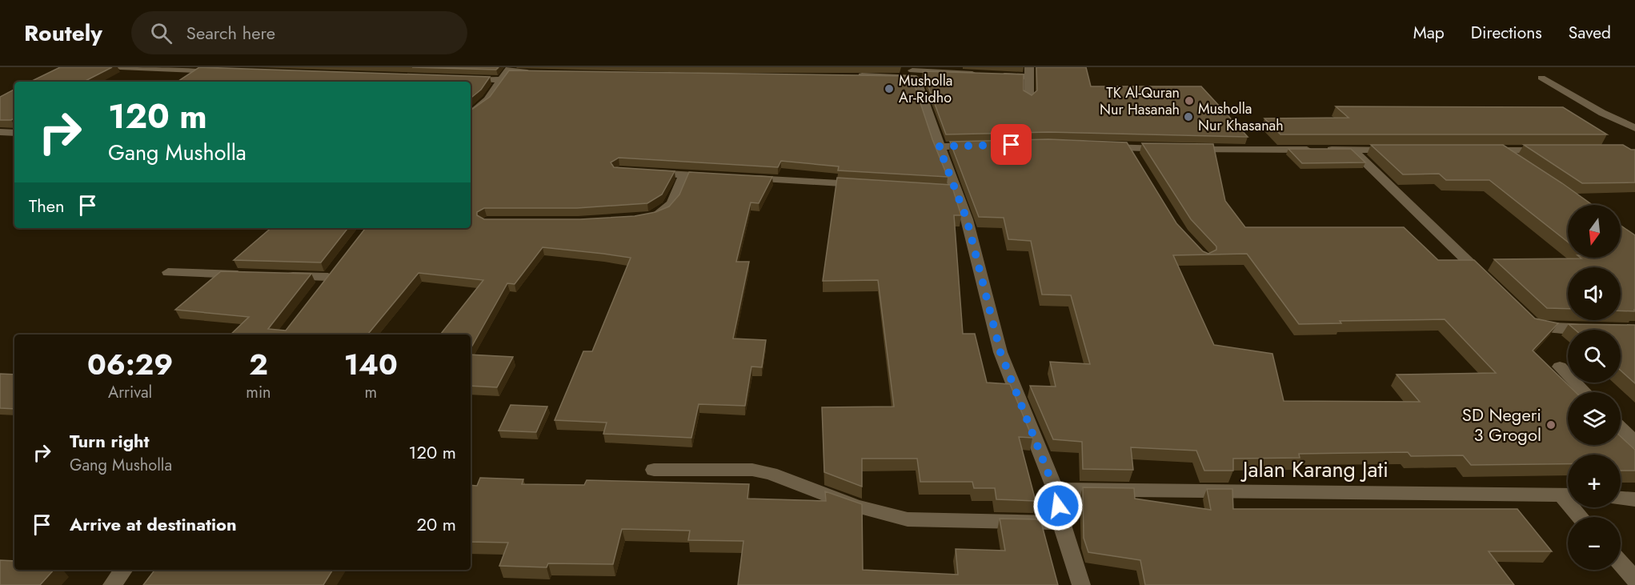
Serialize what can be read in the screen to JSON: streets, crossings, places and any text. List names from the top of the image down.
{
  "streets": {
    "street": ["Jalan Karang Jati"]
  },
  "places": [
    "Musholla Ar-Ridho",
    "TK Al-Quran Nur Hasanah",
    "Musholla Nur Khasanah",
    "SD Negeri 3 Grogol"
  ],
  "north": "bottom",
  "page": {
    "header": "Routely",
    "search": "Search here",
    "nav": ["Map", "Directions", "Saved"],
    "turn": ["120 m", "Gang Musholla"],
    "then": "Then",
    "map_buttons": ["+", "−"],
    "eta": [
      "06:29",
      "Arrival",
      "2",
      "min",
      "140",
      "m"
    ],
    "list": [
      {
        "name": "Turn right",
        "note": "Gang Musholla",
        "value": "120 m"
      },
      {
        "name": "Arrive at destination",
        "value": "20 m"
      }
    ]
  }
}
